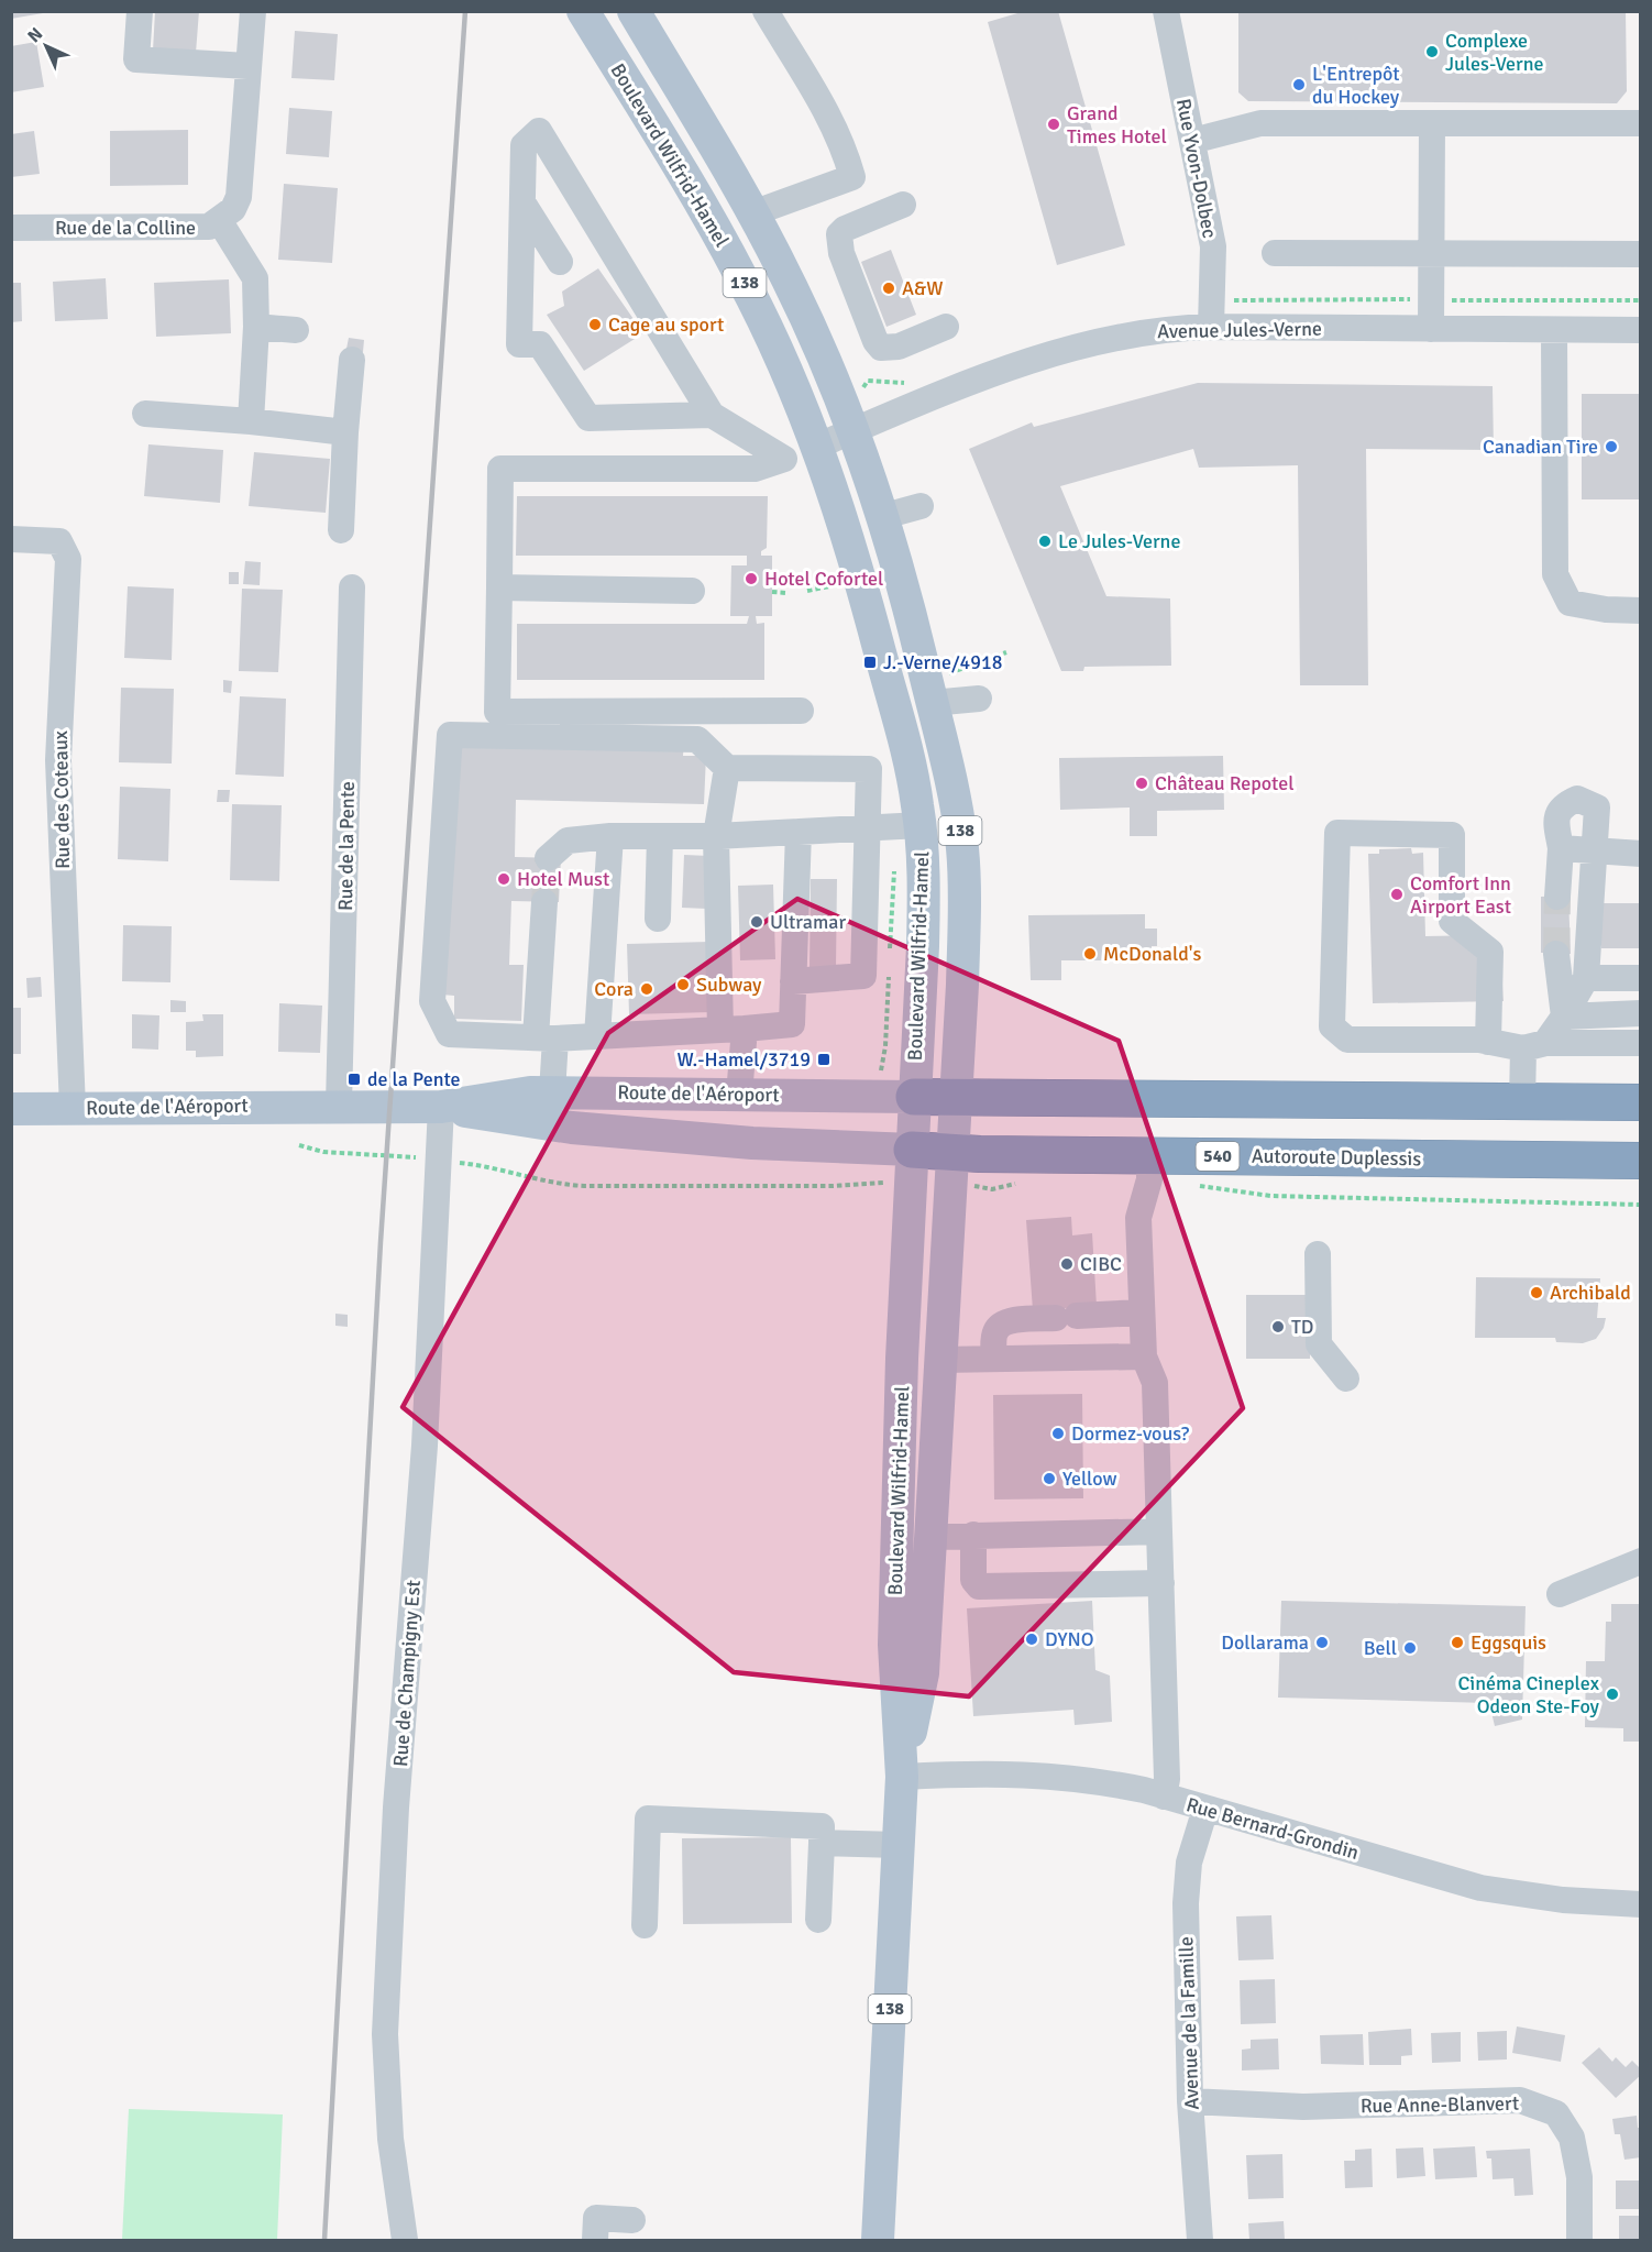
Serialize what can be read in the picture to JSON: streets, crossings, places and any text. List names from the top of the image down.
{
  "streets": {
    "highway": ["Route de l'Aéroport", "540", "Autoroute Duplessis"],
    "main road": ["Boulevard Wilfrid-Hamel", "138"],
    "street": [
      "Rue Yvon-Dolbec",
      "Rue de la Colline",
      "Avenue Jules-Verne",
      "Rue des Coteaux",
      "Rue de la Pente",
      "Rue de Champigny Est",
      "Rue Bernard-Grondin",
      "Avenue de la Famille",
      "Rue Anne-Blanvert"
    ]
  },
  "crossings": [
    ["Boulevard Wilfrid-Hamel", "Avenue Jules-Verne"],
    ["Boulevard Wilfrid-Hamel", "Route de l'Aéroport"],
    ["Boulevard Wilfrid-Hamel", "Autoroute Duplessis"],
    ["Boulevard Wilfrid-Hamel", "Rue Bernard-Grondin"],
    ["Rue Yvon-Dolbec", "Avenue Jules-Verne"],
    ["Rue des Coteaux", "Route de l'Aéroport"],
    ["Rue de la Pente", "Route de l'Aéroport"],
    ["Route de l'Aéroport", "Autoroute Duplessis"],
    ["Route de l'Aéroport", "Rue de Champigny Est"],
    ["Rue Bernard-Grondin", "Avenue de la Famille"],
    ["Avenue de la Famille", "Rue Anne-Blanvert"]
  ],
  "places": {
    "other": [
      "Complexe Jules-Verne",
      "L'Entrepôt du Hockey",
      "Grand Times Hotel",
      "A&W",
      "Cage au sport",
      "Canadian Tire",
      "Le Jules-Verne",
      "Hotel Cofortel",
      "Château Repotel",
      "Hotel Must",
      "Comfort Inn Airport East",
      "Ultramar",
      "McDonald's",
      "Subway",
      "Cora",
      "CIBC",
      "Archibald",
      "TD",
      "Dormez-vous?",
      "Yellow",
      "DYNO",
      "Dollarama",
      "Eggsquis",
      "Bell",
      "Cinéma Cineplex Odeon Ste-Foy"
    ],
    "transit": ["J.-Verne/4918", "W.-Hamel/3719", "de la Pente"]
  },
  "north": "top left"
}
